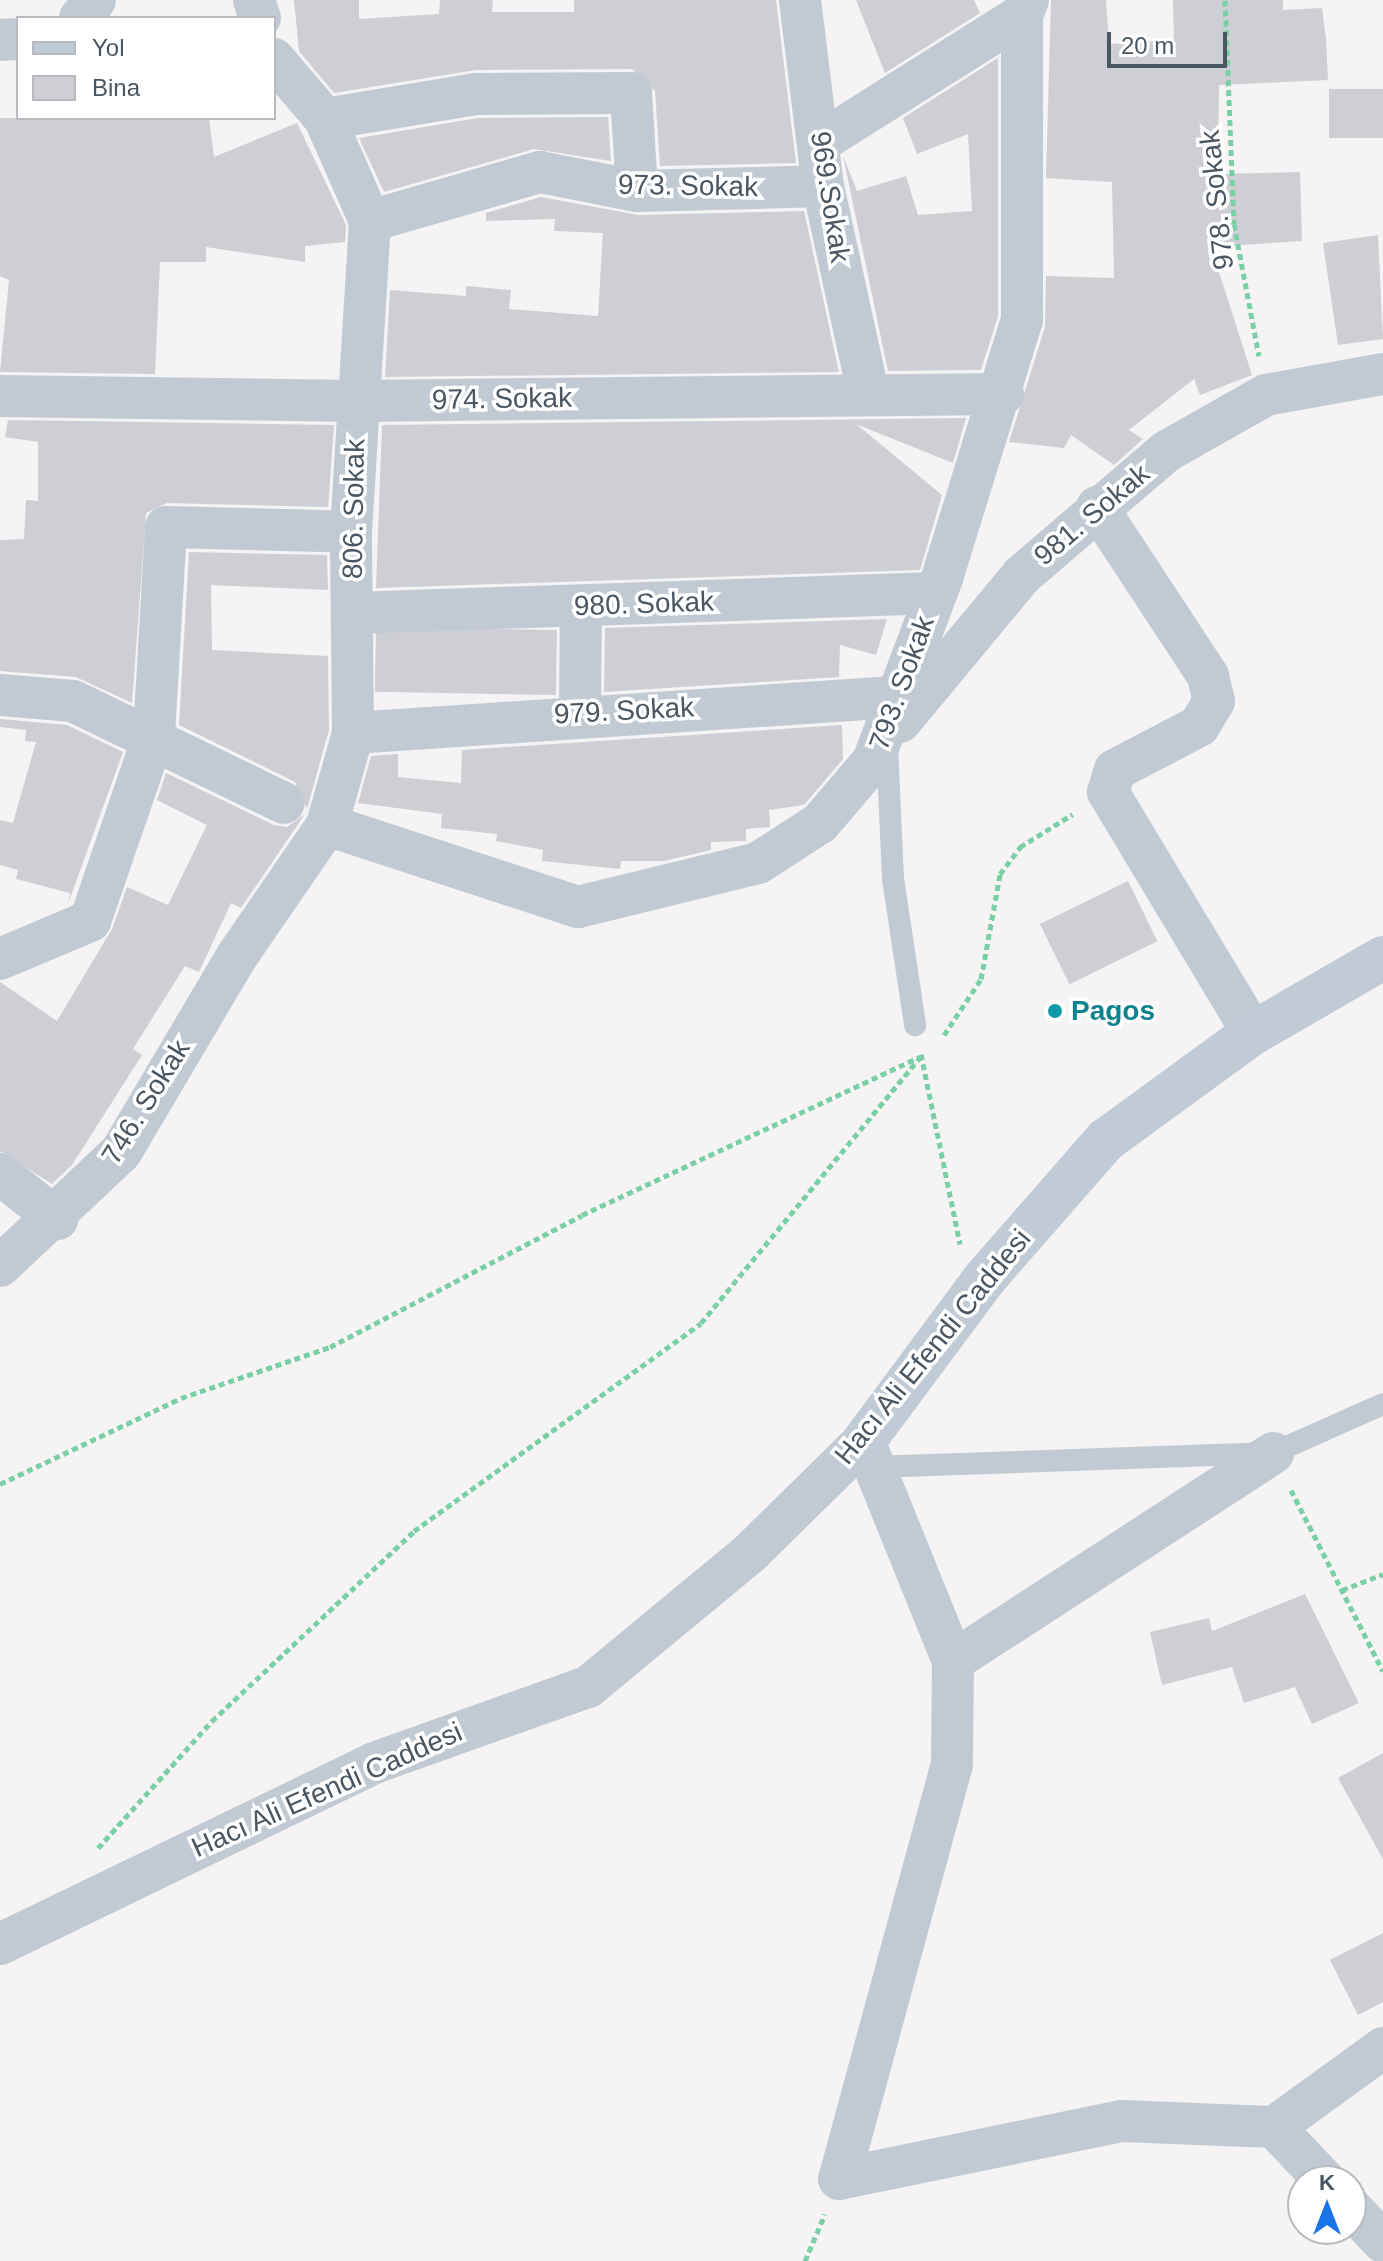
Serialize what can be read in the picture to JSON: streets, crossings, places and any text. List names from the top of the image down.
{
  "streets": {
    "street": [
      "973. Sokak",
      "969.Sokak",
      "974. Sokak",
      "806. Sokak",
      "981. Sokak",
      "980. Sokak",
      "793. Sokak",
      "979. Sokak",
      "746. Sokak",
      "Hacı Ali Efendi Caddesi"
    ],
    "path": ["978. Sokak"]
  },
  "crossings": [
    ["973. Sokak", "969.Sokak"],
    ["973. Sokak", "806. Sokak"],
    ["969.Sokak", "974. Sokak"],
    ["978. Sokak", "981. Sokak"],
    ["974. Sokak", "806. Sokak"],
    ["974. Sokak", "793. Sokak"],
    ["806. Sokak", "980. Sokak"],
    ["806. Sokak", "793. Sokak"],
    ["806. Sokak", "979. Sokak"],
    ["806. Sokak", "746. Sokak"],
    ["981. Sokak", "793. Sokak"],
    ["980. Sokak", "793. Sokak"],
    ["793. Sokak", "979. Sokak"]
  ],
  "places": ["Pagos"],
  "legend": ["Yol", "Bina"],
  "scale_bar": "20 m",
  "north": "top"
}
